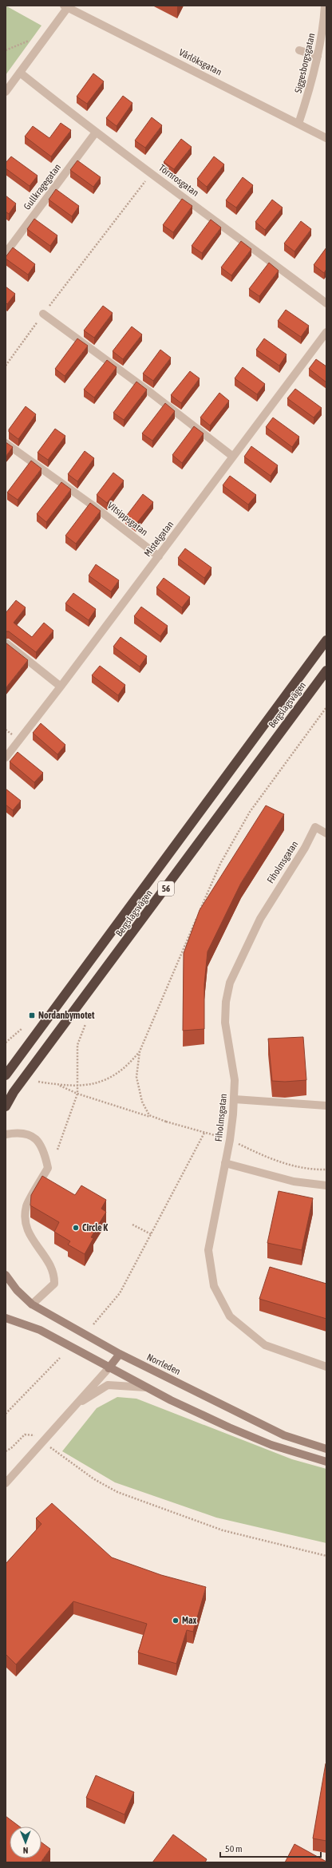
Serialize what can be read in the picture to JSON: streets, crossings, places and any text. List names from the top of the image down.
{
  "streets": {
    "highway": ["Bergslagsvägen", "56"],
    "main road": ["Norrleden"],
    "street": [
      "Vårlöksgatan",
      "Siggesborgsgatan",
      "Törnrosgatan",
      "Gullkragegatan",
      "Vitsippsgatan",
      "Mistelgatan",
      "Fiholmsgatan"
    ]
  },
  "crossings": [
    ["Vårlöksgatan", "Siggesborgsgatan"],
    ["Törnrosgatan", "Gullkragegatan"],
    ["Vitsippsgatan", "Mistelgatan"]
  ],
  "places": {
    "transit": ["Nordanbymotet"],
    "other": ["Circle K", "Max"]
  },
  "scale_bar": "50 m",
  "north": "bottom"
}
